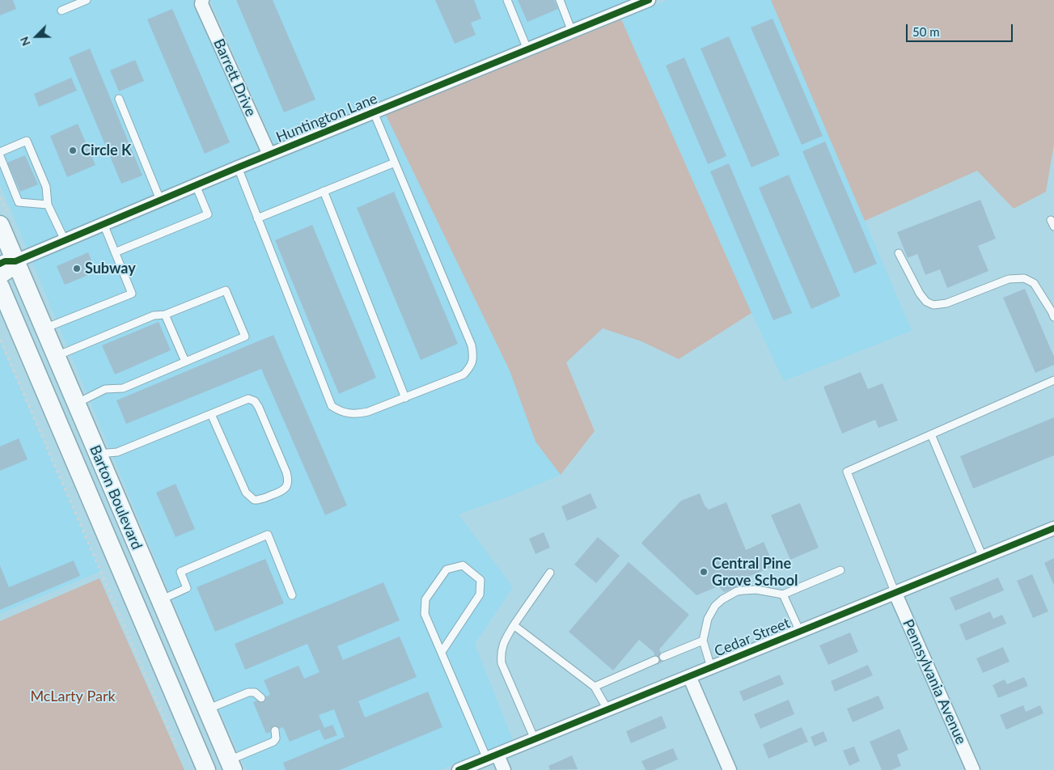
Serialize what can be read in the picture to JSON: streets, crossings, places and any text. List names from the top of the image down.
{
  "streets": {
    "main road": ["Barton Boulevard"],
    "street": [
      "Barrett Drive",
      "Huntington Lane",
      "Cedar Street",
      "Pennsylvania Avenue"
    ]
  },
  "crossings": [
    ["Barrett Drive", "Huntington Lane"],
    ["Huntington Lane", "Barton Boulevard"],
    ["Cedar Street", "Pennsylvania Avenue"]
  ],
  "parks": ["McLarty Park"],
  "places": ["Circle K", "Subway", "Central Pine Grove School"],
  "scale_bar": "50 m",
  "north": "bottom left"
}
